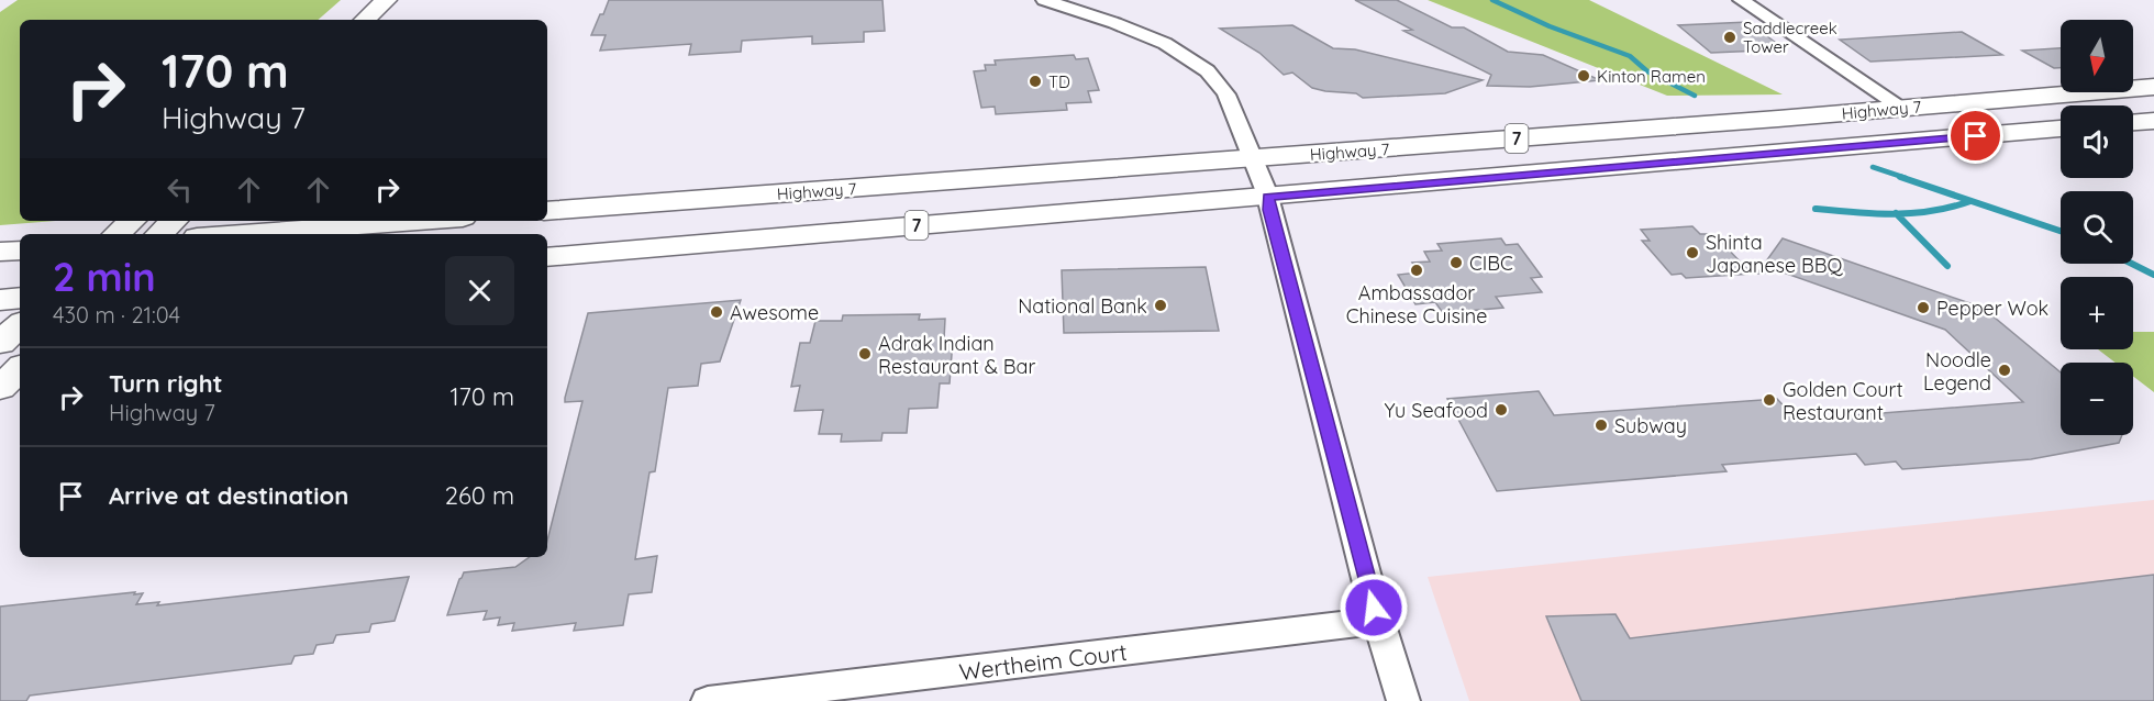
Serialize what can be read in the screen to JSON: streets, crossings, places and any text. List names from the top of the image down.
{
  "streets": {
    "main road": ["Highway 7", "7"],
    "street": ["Wertheim Court"]
  },
  "places": [
    "Saddlecreek Tower",
    "Kinton Ramen",
    "TD",
    "Shinta Japanese BBQ",
    "CIBC",
    "Ambassador Chinese Cuisine",
    "National Bank",
    "Pepper Wok",
    "Awesome",
    "Adrak Indian Restaurant & Bar",
    "Noodle Legend",
    "Golden Court Restaurant",
    "Yu Seafood",
    "Subway"
  ],
  "north": "bottom",
  "page": {
    "map_buttons": ["+", "−"],
    "turn": ["170 m", "Highway 7"],
    "heading": ["2 min", "430 m · 21:04"],
    "list": [
      {
        "name": "Turn right",
        "note": "Highway 7",
        "value": "170 m"
      },
      {
        "name": "Arrive at destination",
        "value": "260 m"
      }
    ]
  }
}
